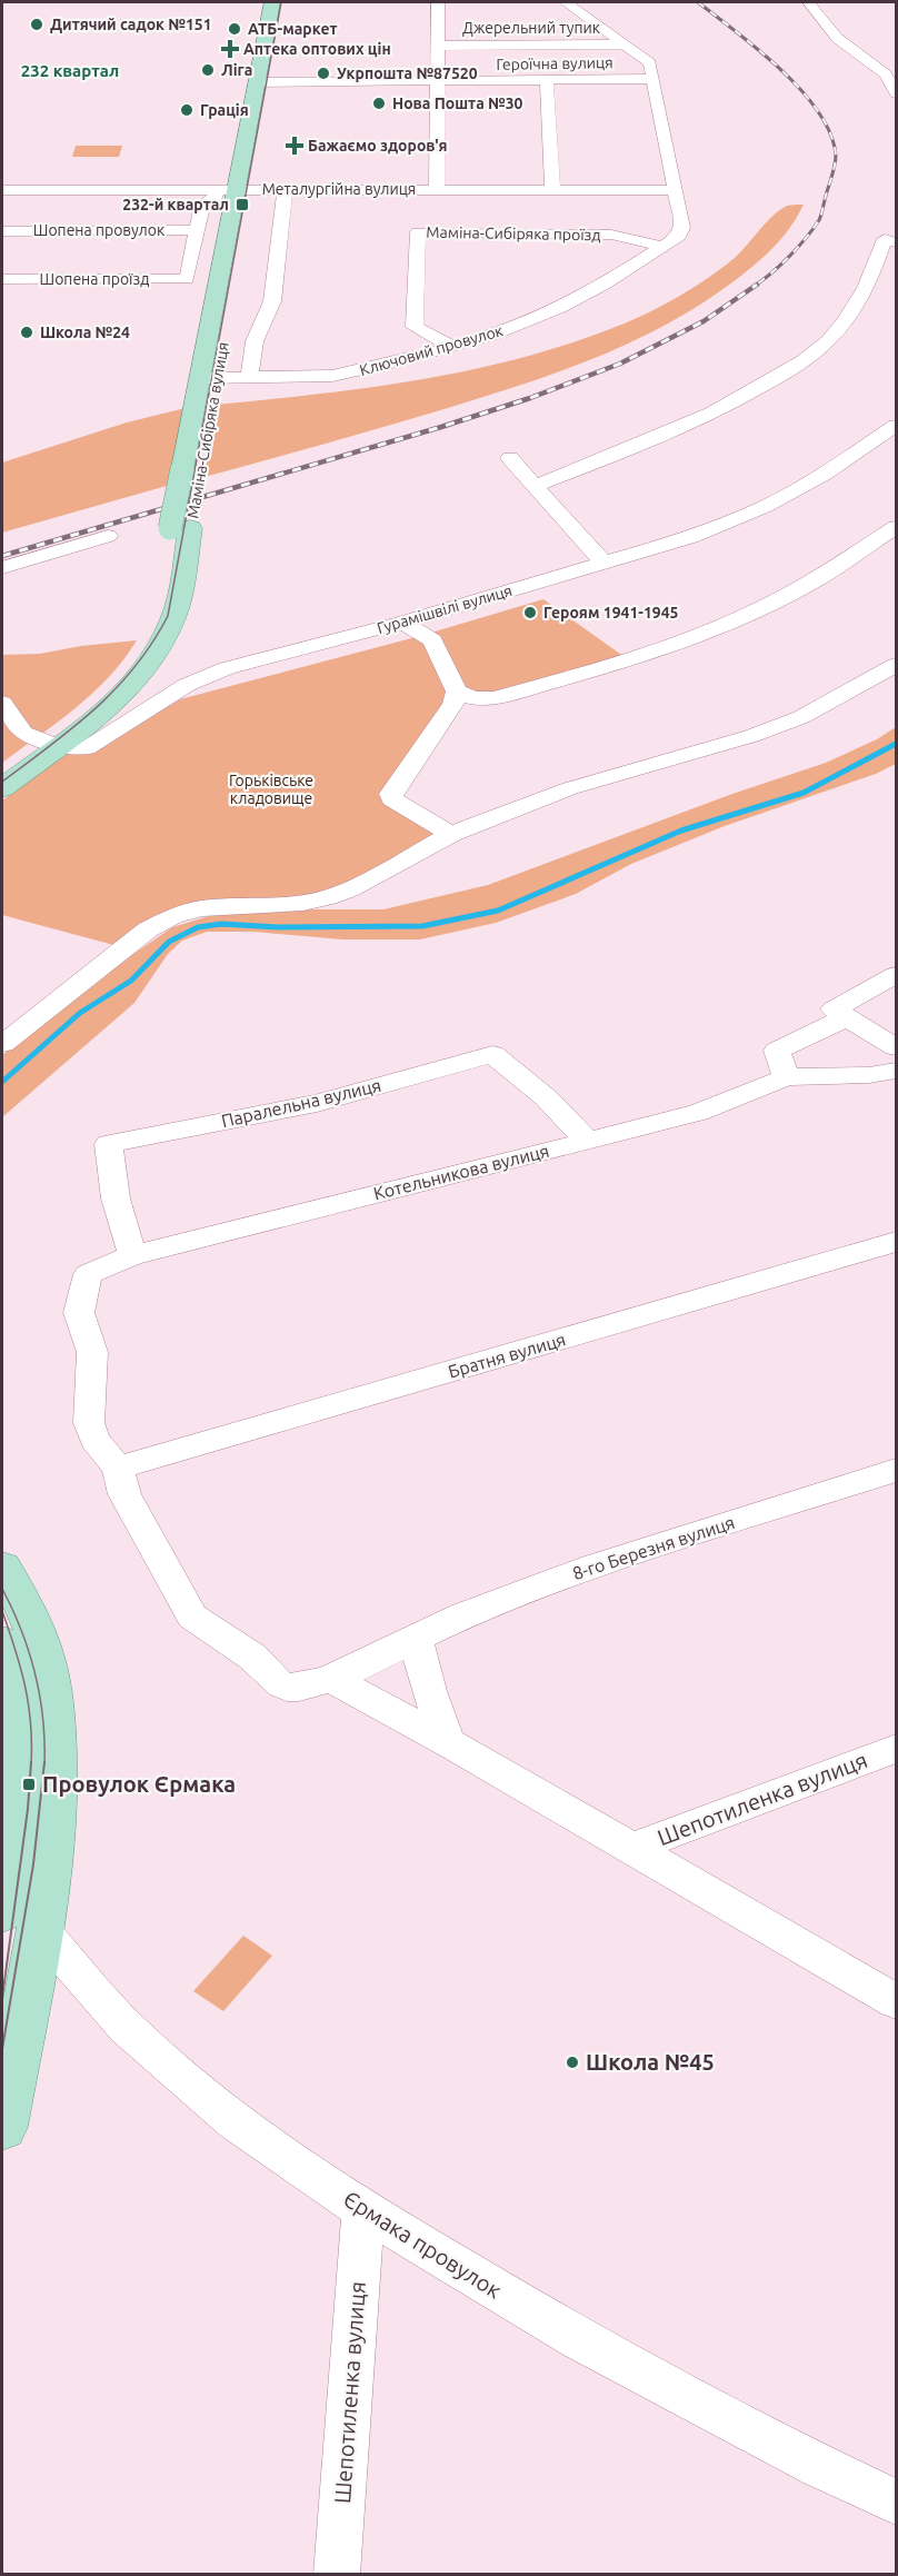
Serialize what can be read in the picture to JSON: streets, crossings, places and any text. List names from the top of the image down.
{
  "streets": {
    "main road": ["Маміна-Сибіряка вулиця"],
    "street": [
      "Джерельний тупик",
      "Героїчна вулиця",
      "Металургійна вулиця",
      "Шопена провулок",
      "Маміна-Сибіряка проїзд",
      "Шопена проїзд",
      "Ключовий провулок",
      "Гурамішвілі вулиця",
      "Паралельна вулиця",
      "Котельникова вулиця",
      "Братня вулиця",
      "8-го Березня вулиця",
      "Шепотиленка вулиця",
      "Єрмака провулок"
    ]
  },
  "crossings": [
    ["Джерельний тупик", "Ключовий провулок"],
    ["Героїчна вулиця", "Ключовий провулок"],
    ["Героїчна вулиця", "Маміна-Сибіряка вулиця"],
    ["Металургійна вулиця", "Ключовий провулок"],
    ["Металургійна вулиця", "Маміна-Сибіряка вулиця"],
    ["Шопена провулок", "Шопена проїзд"],
    ["Маміна-Сибіряка проїзд", "Ключовий провулок"],
    ["Ключовий провулок", "Маміна-Сибіряка вулиця"],
    ["Маміна-Сибіряка вулиця", "Гурамішвілі вулиця"],
    ["Паралельна вулиця", "Котельникова вулиця"],
    ["Котельникова вулиця", "Братня вулиця"],
    ["Котельникова вулиця", "8-го Березня вулиця"],
    ["Братня вулиця", "8-го Березня вулиця"],
    ["Шепотиленка вулиця", "Єрмака провулок"]
  ],
  "districts": ["232 квартал"],
  "parks": ["Горьківське кладовище"],
  "places": {
    "other": [
      "Дитячий садок №151",
      "АТБ-маркет",
      "Ліга",
      "Укрпошта №87520",
      "Нова Пошта №30",
      "Грація",
      "Школа №24",
      "Героям 1941-1945",
      "Школа №45"
    ],
    "health": ["Аптека оптових цін", "Бажаємо здоров'я"],
    "transit": ["232-й квартал", "Провулок Єрмака"]
  }
}
